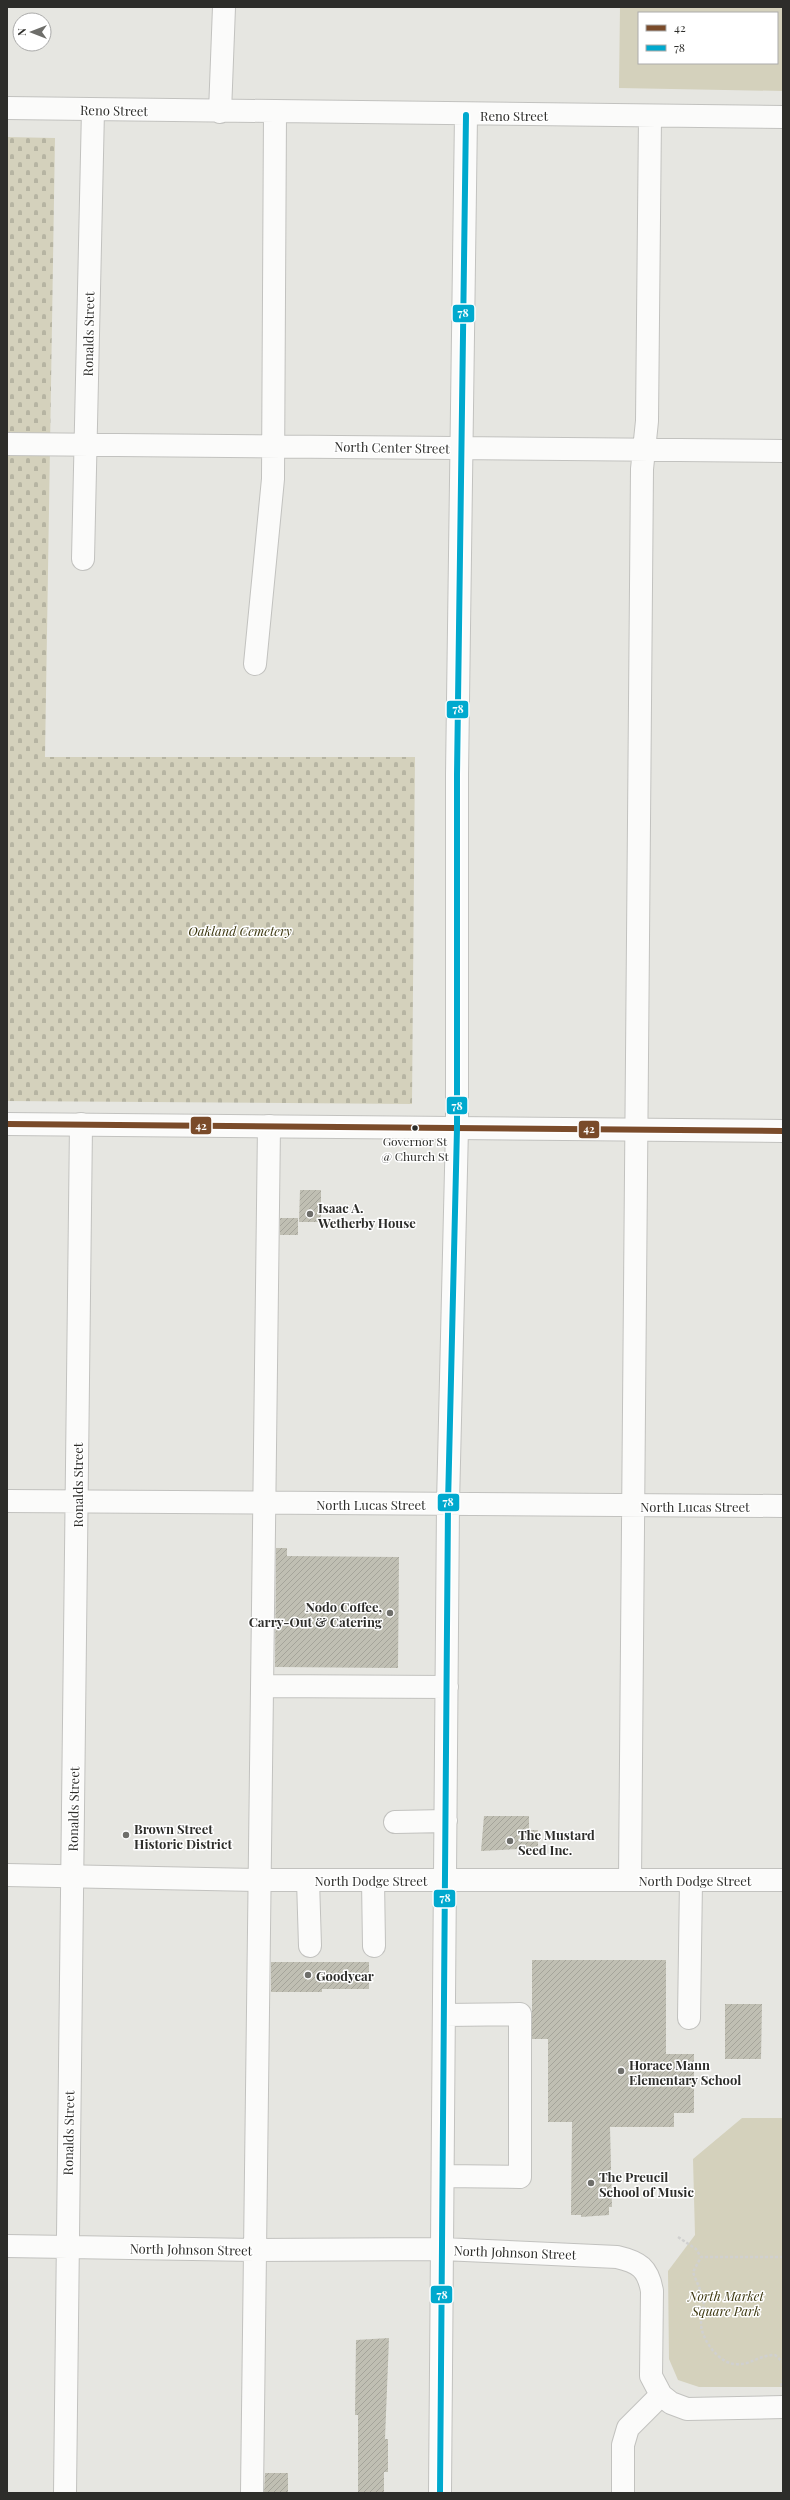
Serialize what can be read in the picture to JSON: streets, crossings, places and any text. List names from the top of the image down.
{
  "streets": {
    "street": [
      "Reno Street",
      "Ronalds Street",
      "North Center Street",
      "North Lucas Street",
      "North Dodge Street",
      "North Johnson Street"
    ]
  },
  "crossings": [
    ["Reno Street", "Ronalds Street"],
    ["Ronalds Street", "North Center Street"],
    ["Ronalds Street", "North Lucas Street"],
    ["Ronalds Street", "North Dodge Street"],
    ["Ronalds Street", "North Johnson Street"]
  ],
  "parks": ["Oakland Cemetery", "North Market Square Park"],
  "places": [
    "Governor St @ Church St",
    "Isaac A. Wetherby House",
    "Nodo Coffee, Carry-Out & Catering",
    "Brown Street Historic District",
    "The Mustard Seed Inc.",
    "Goodyear",
    "Horace Mann Elementary School",
    "The Preucil School of Music"
  ],
  "lines": ["transit line 78", "transit line 42"],
  "legend": ["42", "78"],
  "north": "left"
}
